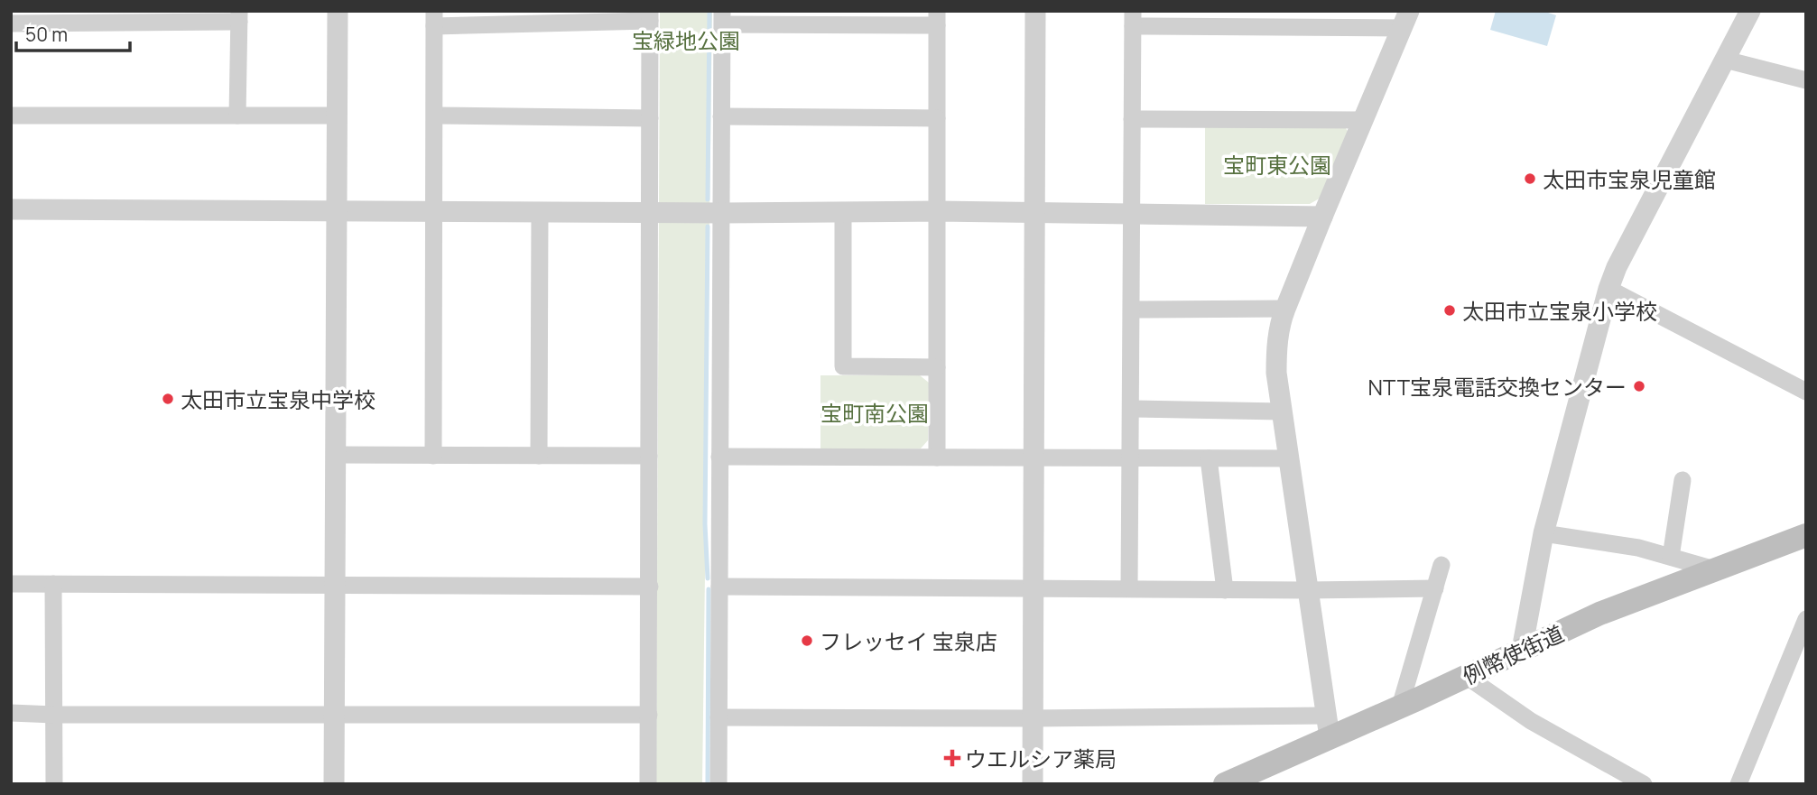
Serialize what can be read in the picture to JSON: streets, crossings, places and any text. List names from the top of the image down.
{
  "streets": {
    "main road": ["例幣使街道"]
  },
  "parks": ["宝緑地公園", "宝町東公園", "宝町南公園"],
  "places": {
    "other": [
      "太田市宝泉児童館",
      "太田市立宝泉小学校",
      "NTT宝泉電話交換センター",
      "太田市立宝泉中学校",
      "フレッセイ 宝泉店"
    ],
    "health": ["ウエルシア薬局"]
  },
  "scale_bar": "50 m"
}
